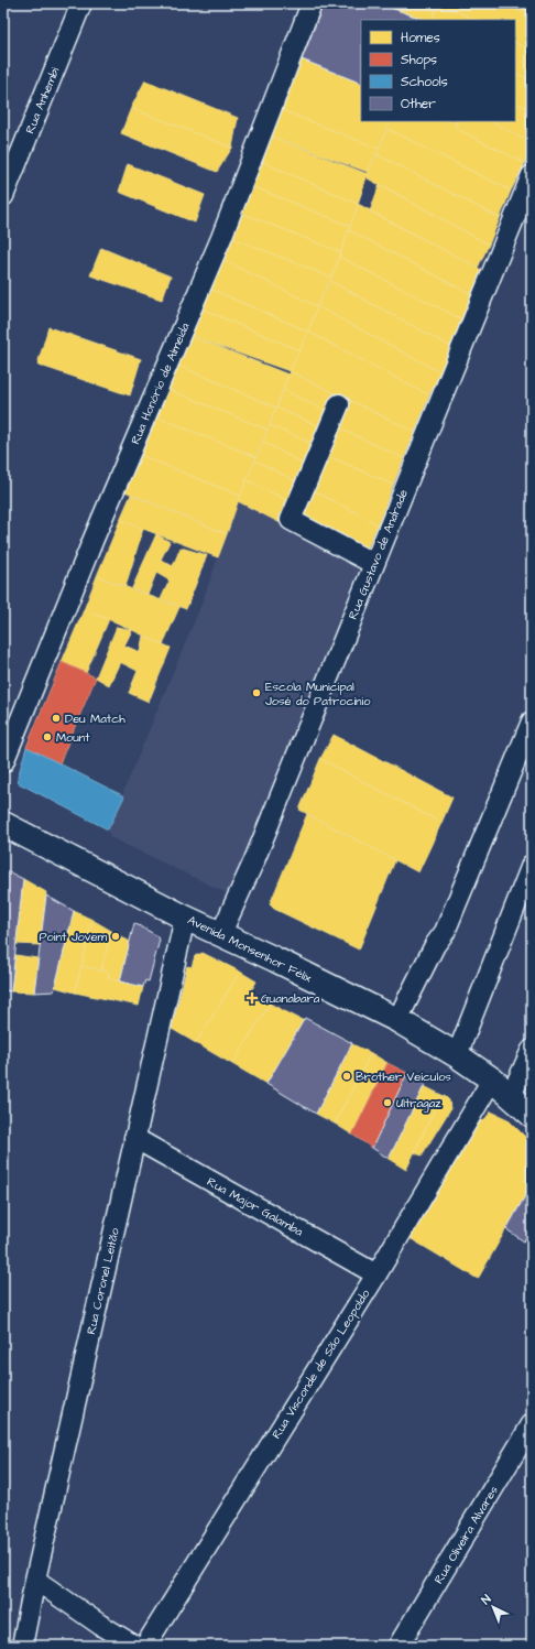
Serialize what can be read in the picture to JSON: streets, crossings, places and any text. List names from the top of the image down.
{
  "streets": {
    "main road": ["Avenida Monsenhor Félix"],
    "street": [
      "Rua Anhembi",
      "Rua Honório de Almeida",
      "Rua Gustavo de Andrade",
      "Rua Major Galamba",
      "Rua Coronel Leitão",
      "Rua Visconde de São Leopoldo",
      "Rua Oliveira Alvares"
    ]
  },
  "crossings": [
    ["Rua Gustavo de Andrade", "Avenida Monsenhor Félix"],
    ["Avenida Monsenhor Félix", "Rua Coronel Leitão"],
    ["Avenida Monsenhor Félix", "Rua Visconde de São Leopoldo"],
    ["Rua Major Galamba", "Rua Coronel Leitão"],
    ["Rua Major Galamba", "Rua Visconde de São Leopoldo"]
  ],
  "places": {
    "other": [
      "Escola Municipal José do Patrocínio",
      "Deu Match",
      "Mount",
      "Point Jovem",
      "Brother Veículos",
      "Ultragaz"
    ],
    "health": ["Guanabara"]
  },
  "legend": [
    "Homes",
    "Shops",
    "Schools",
    "Other"
  ],
  "north": "top left"
}
